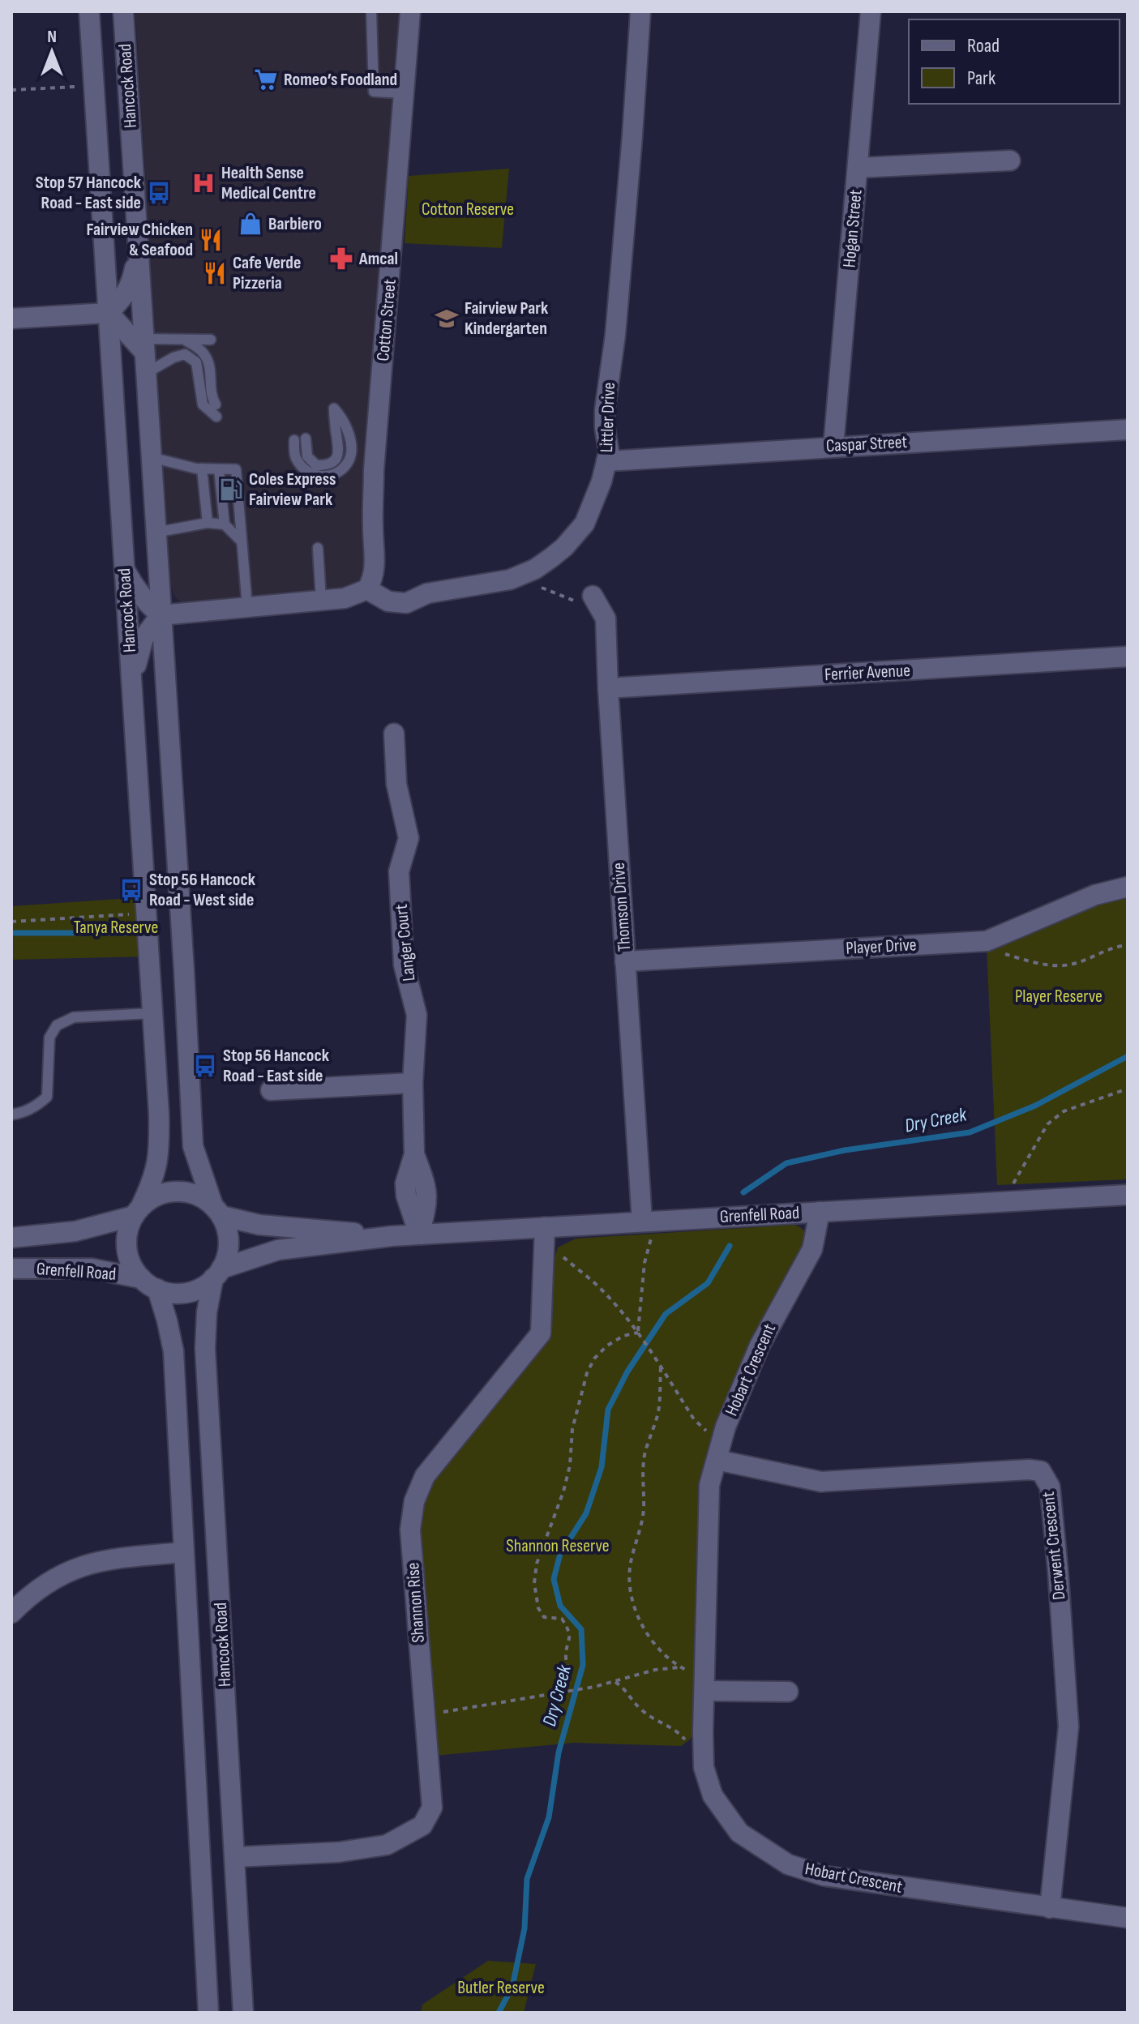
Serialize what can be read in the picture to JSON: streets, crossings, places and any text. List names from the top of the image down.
{
  "streets": {
    "street": [
      "Hancock Road",
      "Hogan Street",
      "Cotton Street",
      "Littler Drive",
      "Caspar Street",
      "Ferrier Avenue",
      "Thomson Drive",
      "Langer Court",
      "Player Drive",
      "Grenfell Road",
      "Hobart Crescent",
      "Derwent Crescent",
      "Shannon Rise"
    ]
  },
  "crossings": [
    ["Hancock Road", "Grenfell Road"],
    ["Hancock Road", "Shannon Rise"],
    ["Hogan Street", "Caspar Street"],
    ["Cotton Street", "Littler Drive"],
    ["Littler Drive", "Caspar Street"],
    ["Ferrier Avenue", "Thomson Drive"],
    ["Thomson Drive", "Player Drive"],
    ["Thomson Drive", "Grenfell Road"],
    ["Langer Court", "Grenfell Road"],
    ["Grenfell Road", "Hobart Crescent"],
    ["Grenfell Road", "Shannon Rise"],
    ["Hobart Crescent", "Derwent Crescent"]
  ],
  "water": ["Dry Creek"],
  "parks": [
    "Cotton Reserve",
    "Tanya Reserve",
    "Player Reserve",
    "Shannon Reserve",
    "Butler Reserve"
  ],
  "places": {
    "supermarket": ["Romeo’s Foodland"],
    "hospital": ["Health Sense Medical Centre"],
    "bus stop": ["Stop 57 Hancock Road - East side", "Stop 56 Hancock Road - West side", "Stop 56 Hancock Road - East side"],
    "shop": ["Barbiero"],
    "restaurant": ["Fairview Chicken & Seafood", "Cafe Verde Pizzeria"],
    "pharmacy": ["Amcal"],
    "school or university": ["Fairview Park Kindergarten"],
    "fuel station": ["Coles Express Fairview Park"]
  },
  "legend": ["Road", "Park"],
  "north": "top"
}
